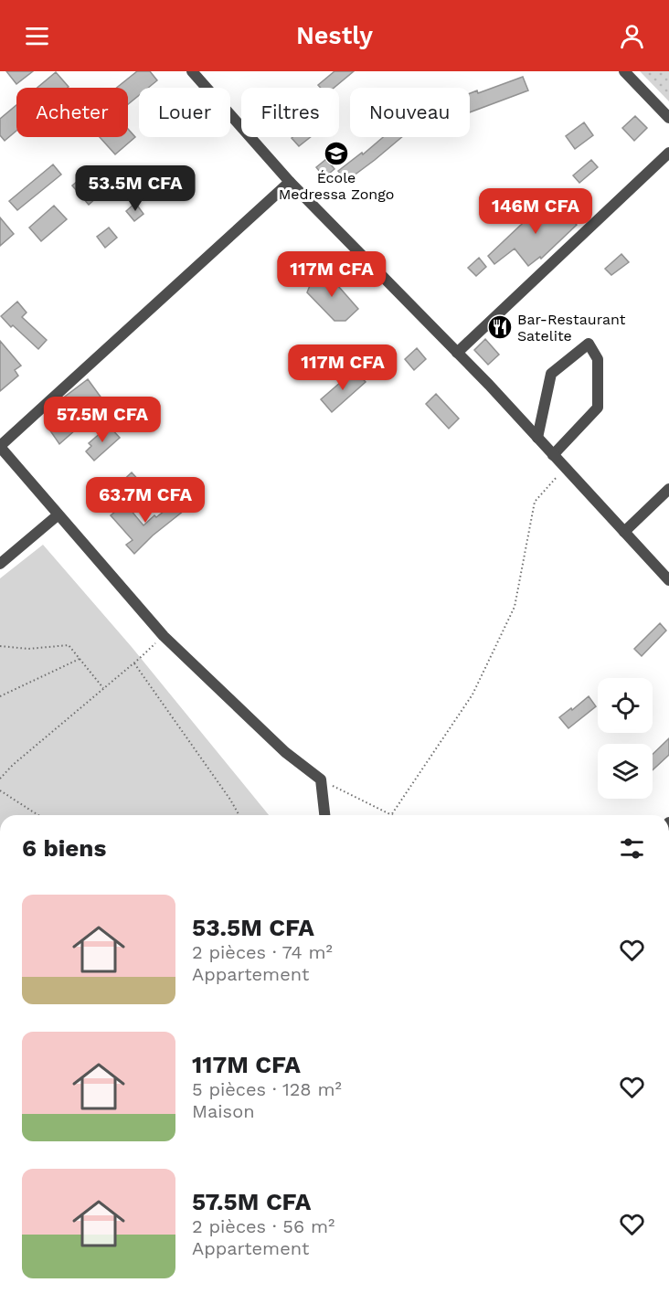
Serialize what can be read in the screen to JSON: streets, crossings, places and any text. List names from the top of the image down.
{
  "places": {
    "school or university": ["École Medressa Zongo"],
    "restaurant": ["Bar-Restaurant Satelite"]
  },
  "page": {
    "header": "Nestly",
    "chip": [
      "Acheter",
      "Louer",
      "Filtres",
      "Nouveau"
    ],
    "price": [
      "53.5M CFA",
      "146M CFA",
      "117M CFA",
      "117M CFA",
      "57.5M CFA",
      "63.7M CFA"
    ],
    "heading": "6 biens",
    "list": [
      {
        "name": "53.5M CFA",
        "note": "2 pièces · 74 m² · Appartement"
      },
      {
        "name": "117M CFA",
        "note": "5 pièces · 128 m² · Maison"
      },
      {
        "name": "57.5M CFA",
        "note": "2 pièces · 56 m² · Appartement"
      }
    ]
  }
}
